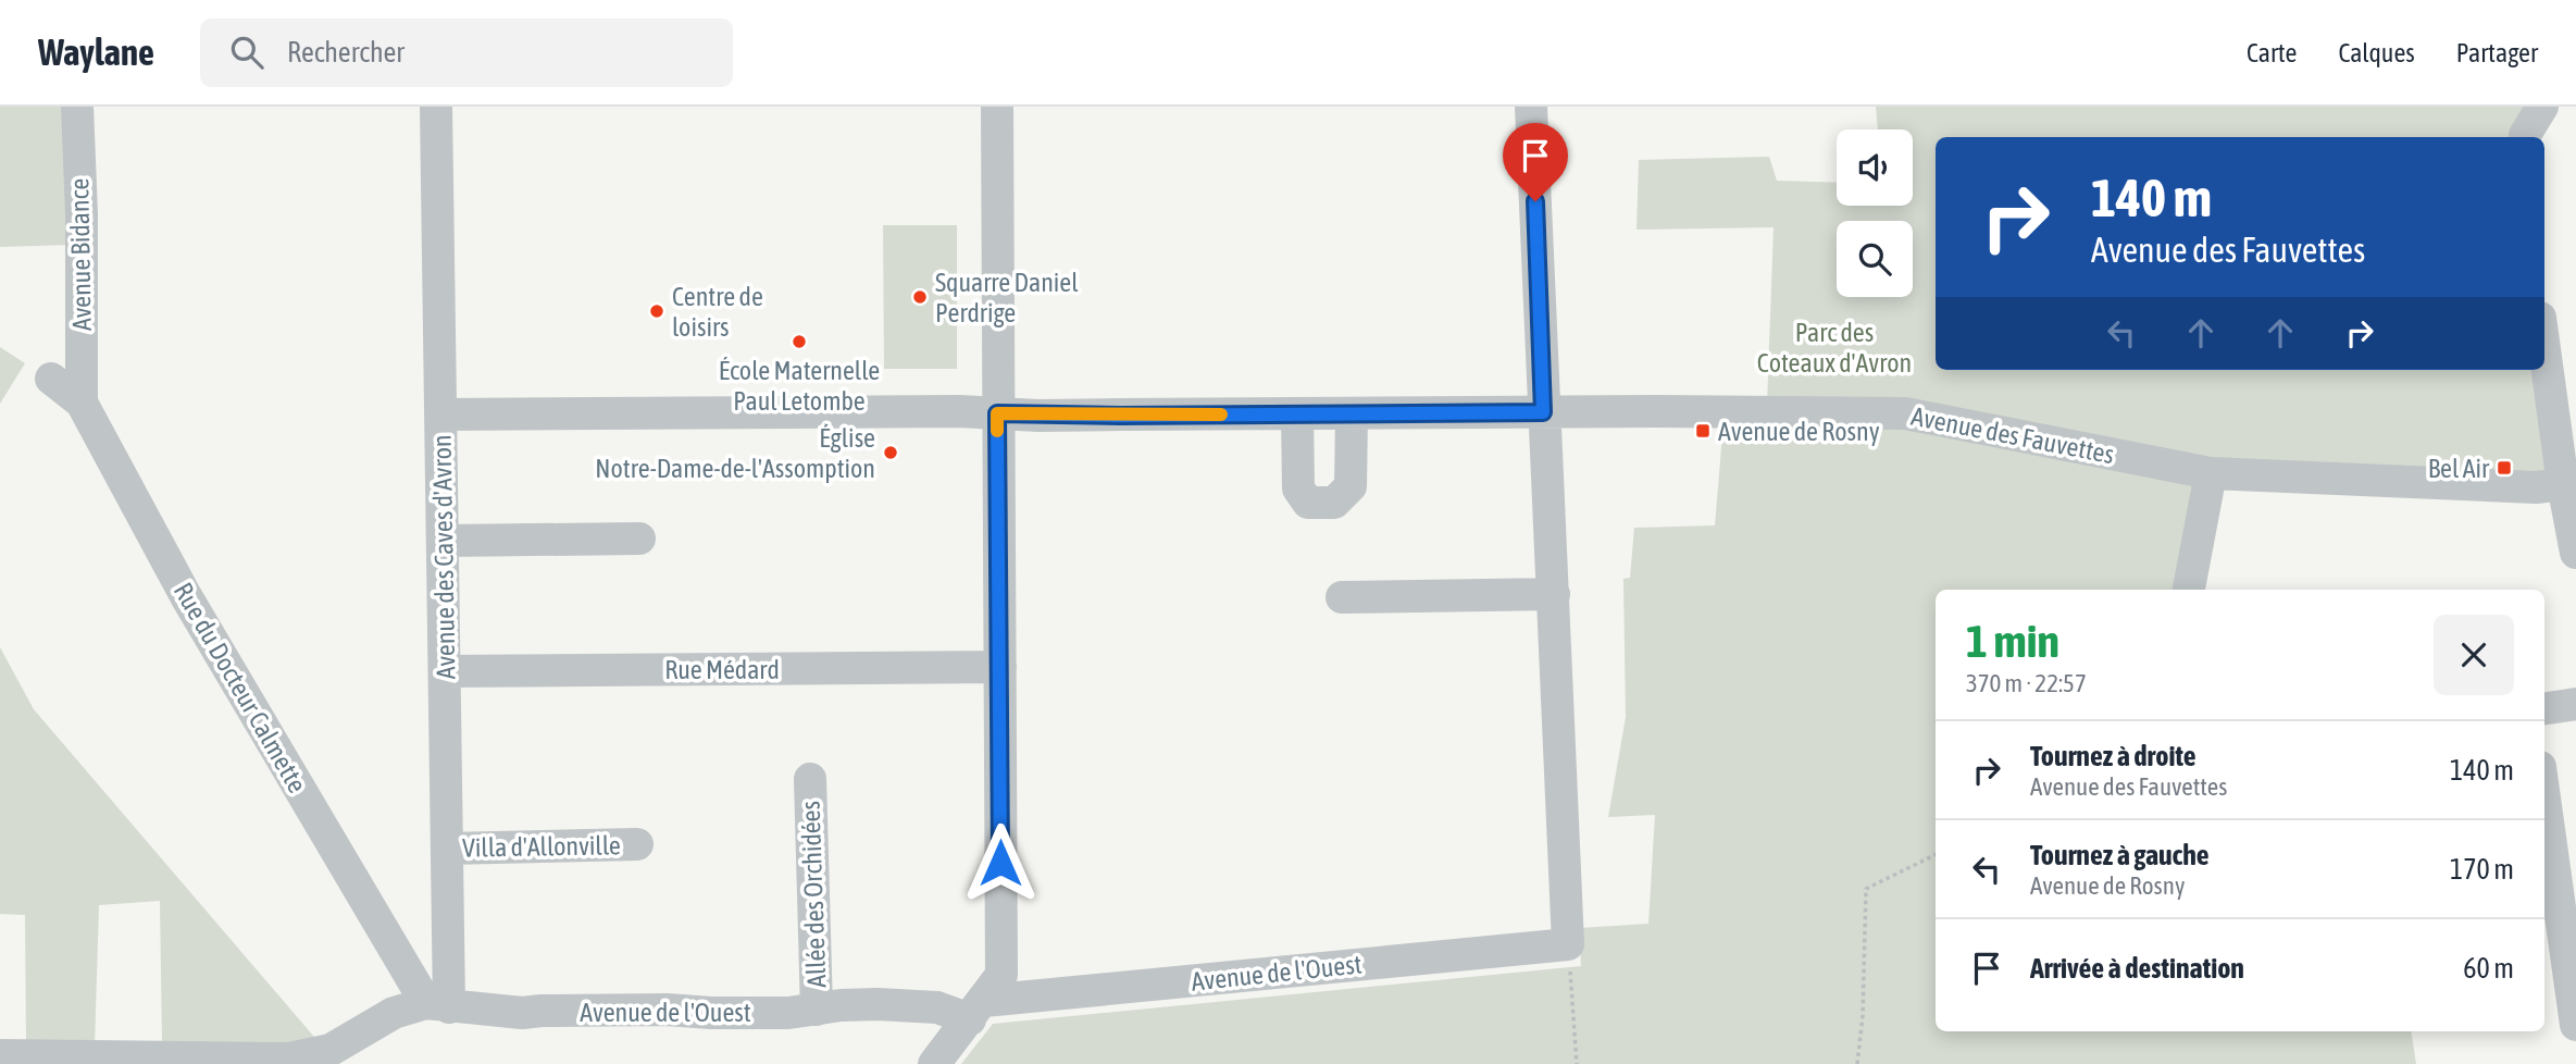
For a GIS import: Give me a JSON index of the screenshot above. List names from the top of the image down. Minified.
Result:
{"streets":{"street":["Avenue Bidance","Avenue des Fauvettes","Avenue des Caves d'Avron","Rue Médard","Rue du Docteur Calmette","Villa d'Allonville","Allée des Orchidées","Avenue de l'Ouest"]},"crossings":[["Avenue Bidance","Rue du Docteur Calmette"],["Avenue des Fauvettes","Avenue des Caves d'Avron"],["Avenue des Caves d'Avron","Rue Médard"],["Avenue des Caves d'Avron","Rue du Docteur Calmette"],["Avenue des Caves d'Avron","Villa d'Allonville"],["Avenue des Caves d'Avron","Avenue de l'Ouest"],["Rue du Docteur Calmette","Avenue de l'Ouest"],["Allée des Orchidées","Avenue de l'Ouest"]],"parks":["Parc des Coteaux d'Avron"],"places":{"other":["Squarre Daniel Perdrige","Centre de loisirs","École Maternelle Paul Letombe","Église Notre-Dame-de-l'Assomption"],"transit":["Avenue de Rosny","Bel Air"]},"page":{"header":"Waylane","search":"Rechercher","nav":["Carte","Calques","Partager"],"turn":["140 m","Avenue des Fauvettes"],"heading":["1 min","370 m · 22:57"],"list":[{"name":"Tournez à droite","note":"Avenue des Fauvettes","value":"140 m"},{"name":"Tournez à gauche","note":"Avenue de Rosny","value":"170 m"},{"name":"Arrivée à destination","value":"60 m"}]}}
